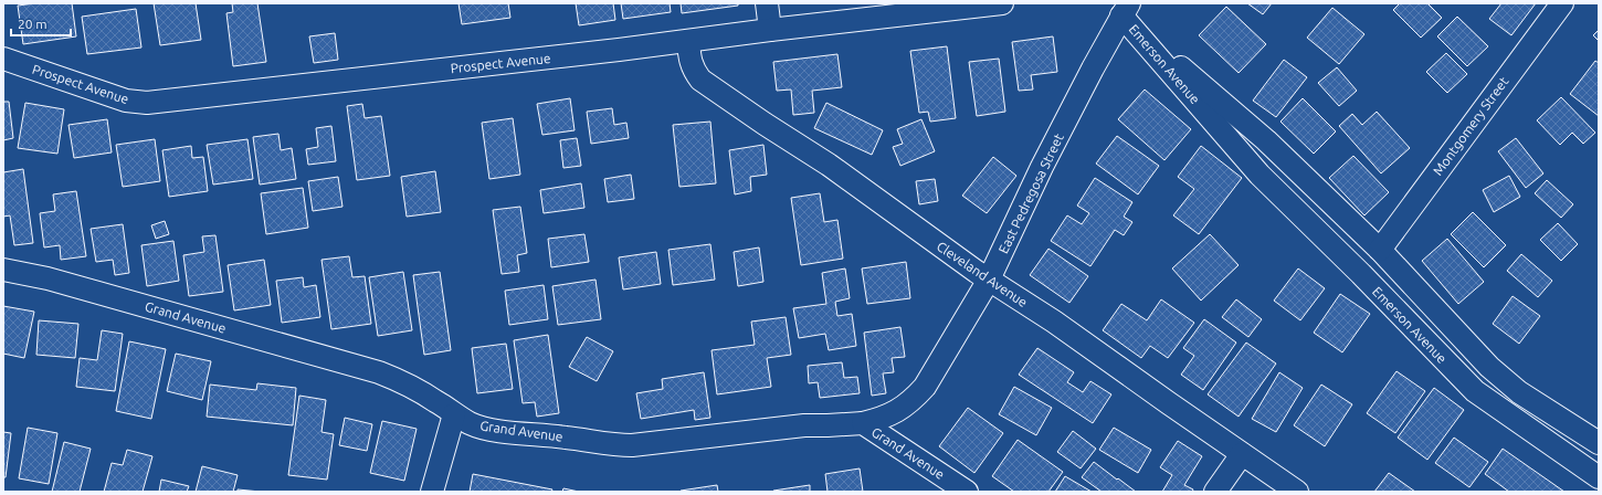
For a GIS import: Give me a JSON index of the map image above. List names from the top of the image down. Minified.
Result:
{"streets":{"street":["Prospect Avenue","Emerson Avenue","Montgomery Street","East Pedregosa Street","Cleveland Avenue","Grand Avenue"]},"crossings":[["Prospect Avenue","Cleveland Avenue"],["Emerson Avenue","Montgomery Street"],["Emerson Avenue","East Pedregosa Street"],["East Pedregosa Street","Cleveland Avenue"],["East Pedregosa Street","Grand Avenue"]],"scale_bar":"20 m"}
